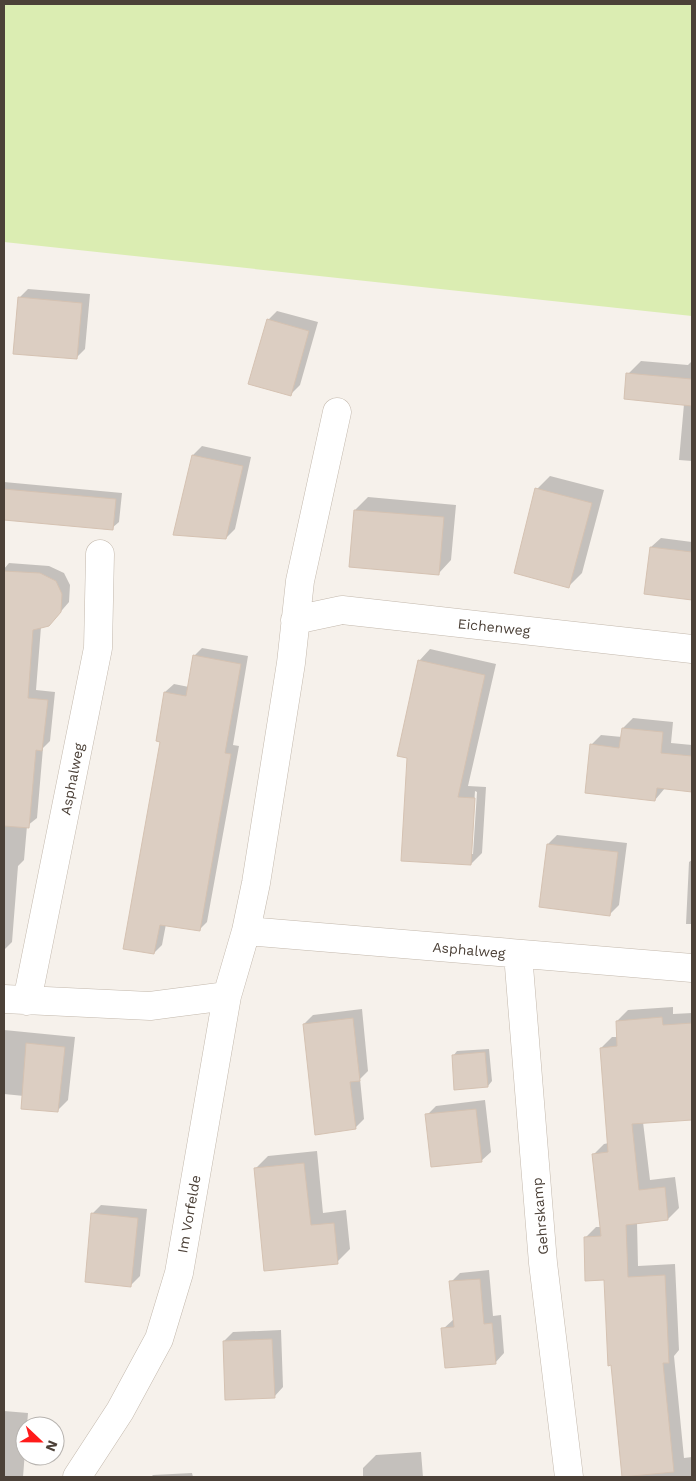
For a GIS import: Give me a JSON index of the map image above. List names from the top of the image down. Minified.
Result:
{"streets":{"street":["Eichenweg","Asphalweg","Im Vorfelde","Gehrskamp"]},"crossings":[["Asphalweg","Im Vorfelde"],["Asphalweg","Gehrskamp"]],"north":"right"}
